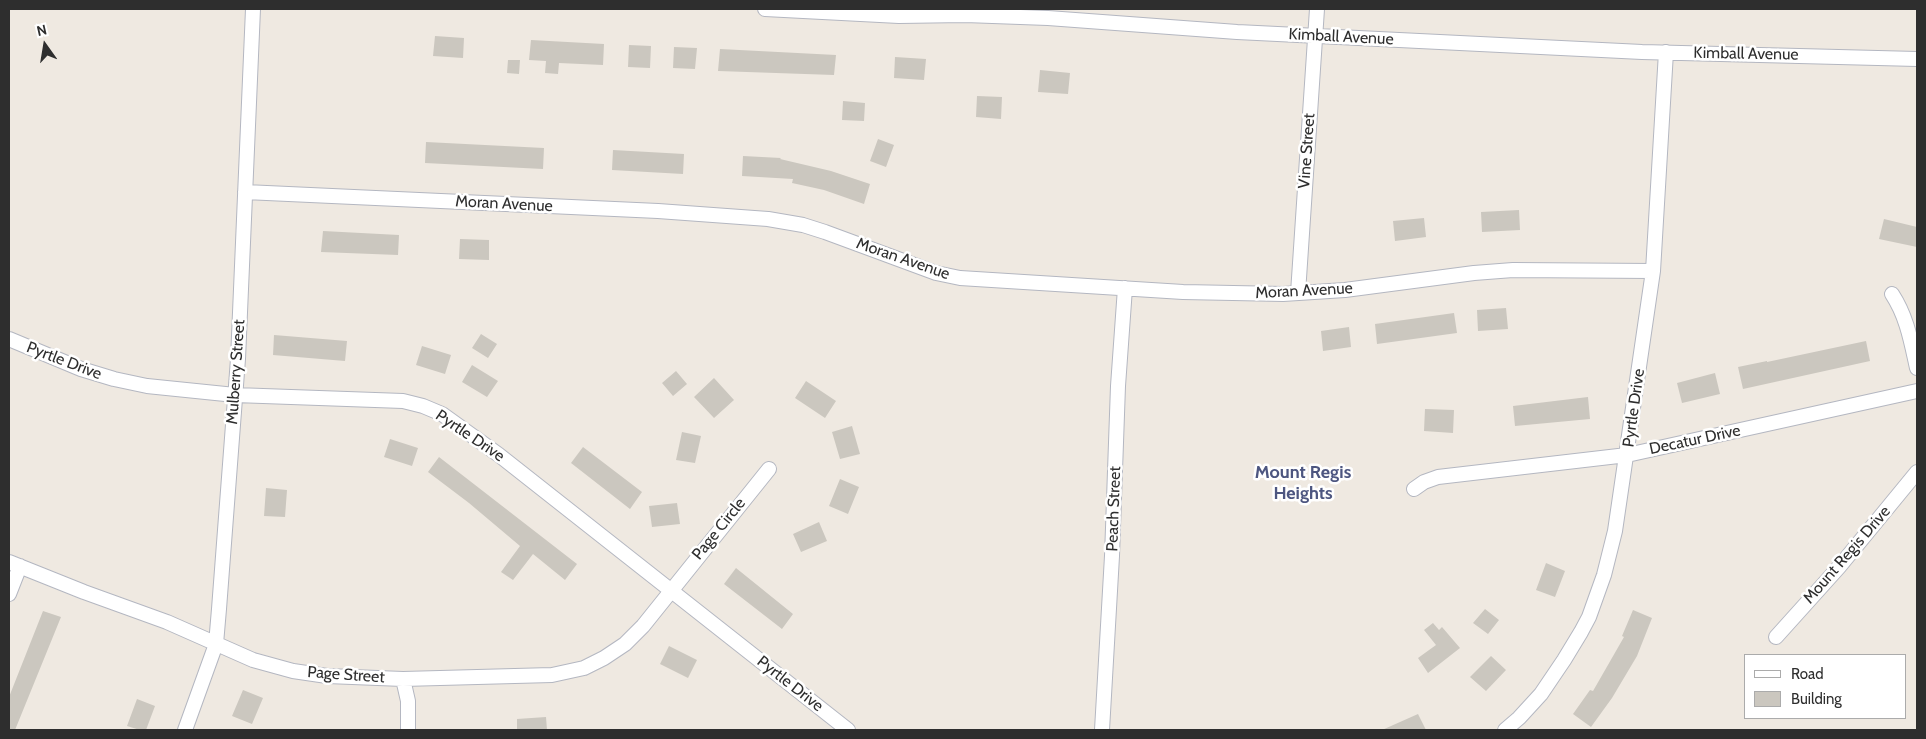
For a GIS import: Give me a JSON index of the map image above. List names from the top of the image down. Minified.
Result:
{"streets":{"street":["Kimball Avenue","Vine Street","Moran Avenue","Pyrtle Drive","Mulberry Street","Decatur Drive","Peach Street","Page Circle","Mount Regis Drive","Page Street"]},"crossings":[["Kimball Avenue","Vine Street"],["Kimball Avenue","Pyrtle Drive"],["Vine Street","Moran Avenue"],["Moran Avenue","Pyrtle Drive"],["Moran Avenue","Mulberry Street"],["Moran Avenue","Peach Street"],["Pyrtle Drive","Mulberry Street"],["Pyrtle Drive","Decatur Drive"],["Pyrtle Drive","Page Circle"],["Pyrtle Drive","Page Street"],["Mulberry Street","Page Street"],["Page Circle","Page Street"]],"districts":["Mount Regis Heights"],"legend":["Road","Building"],"north":"top"}
